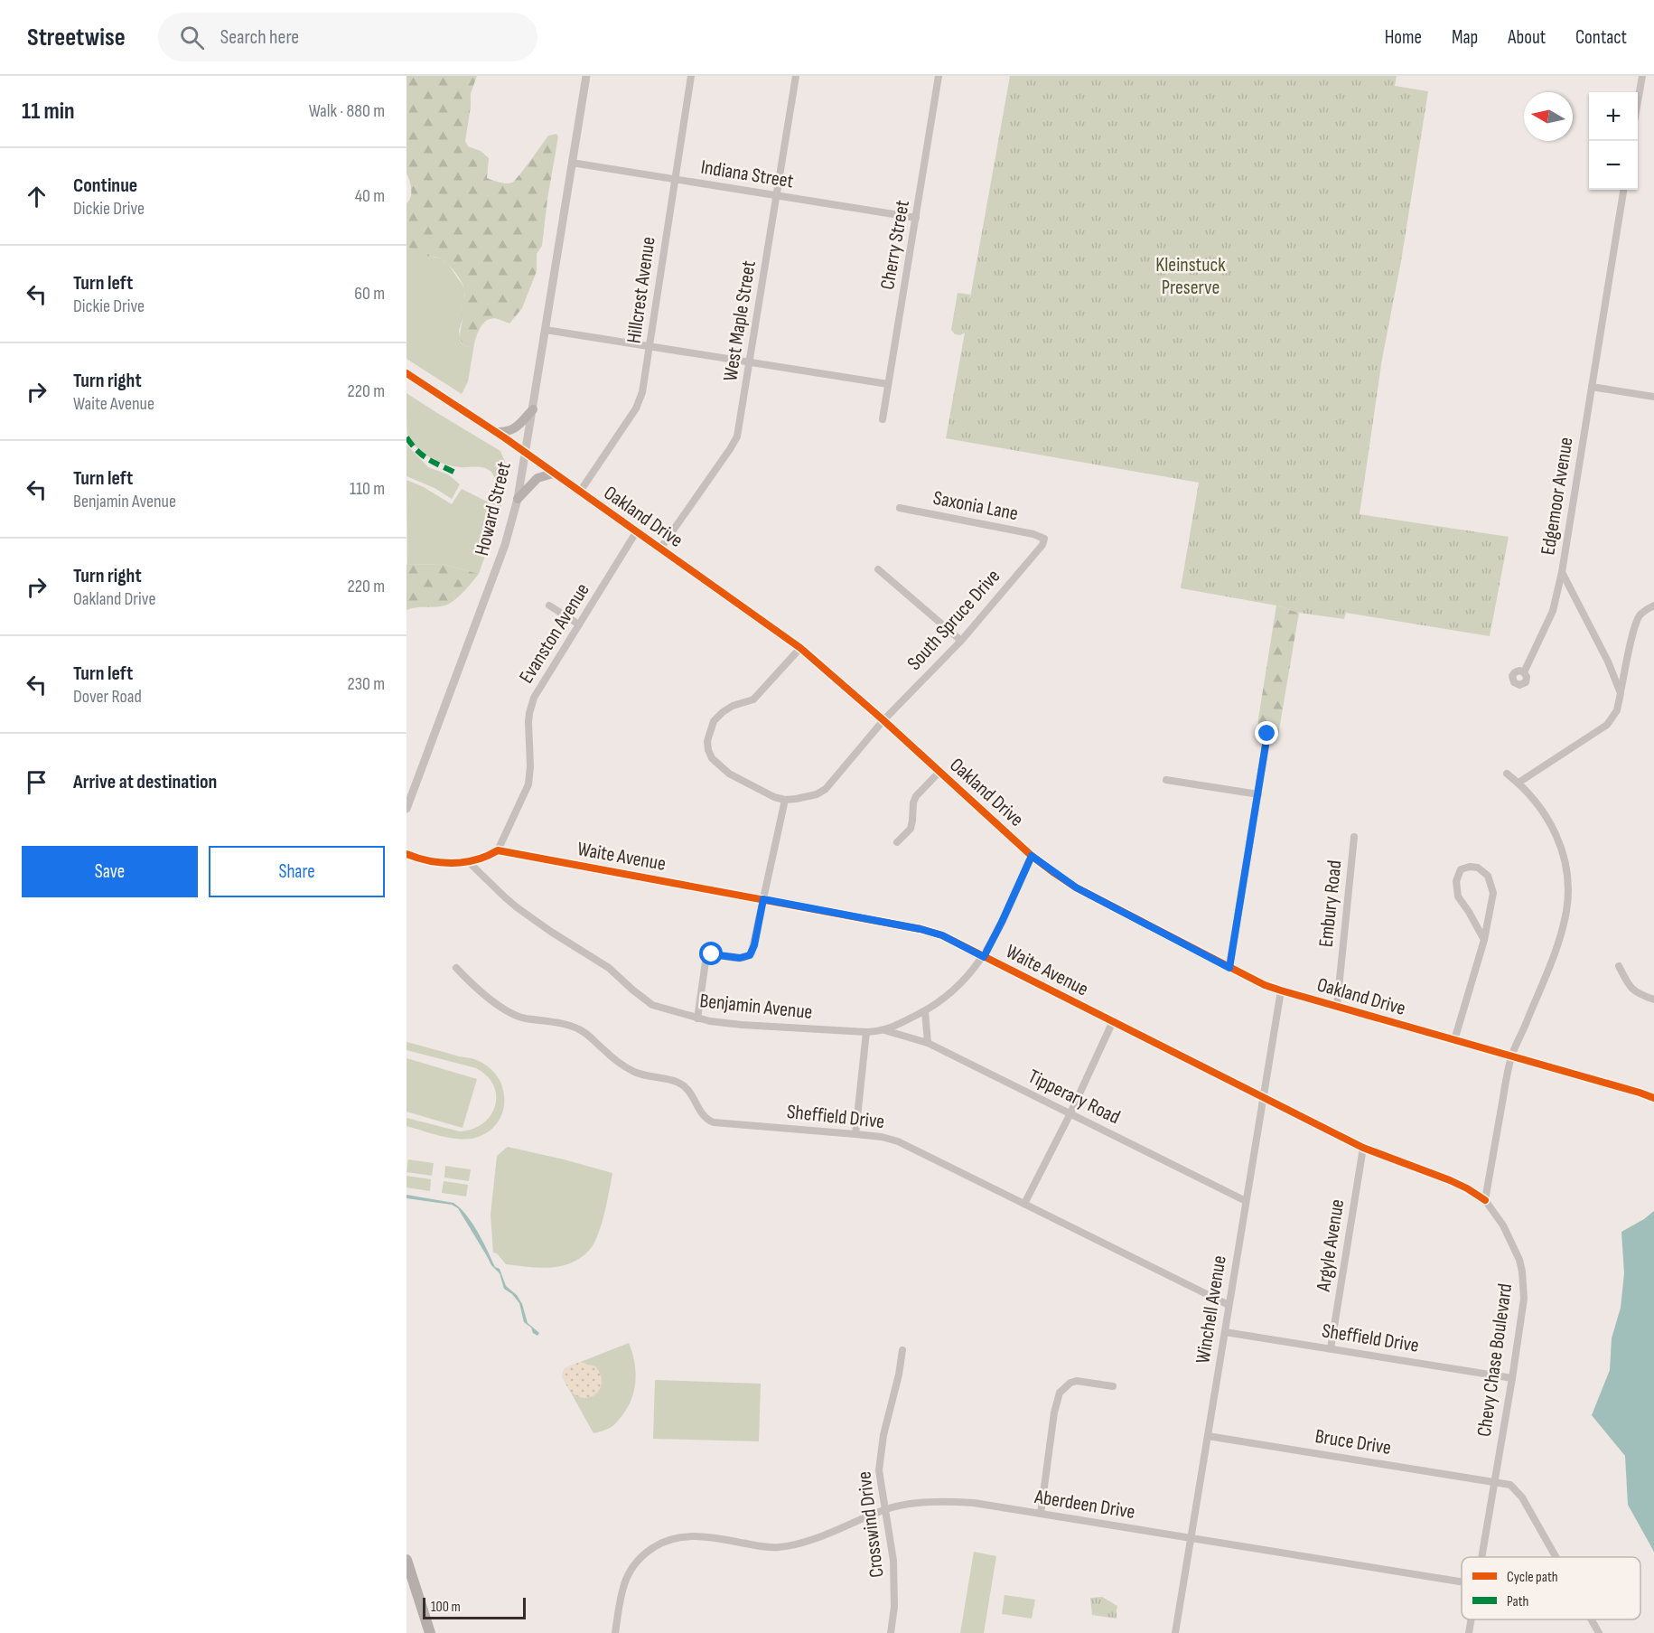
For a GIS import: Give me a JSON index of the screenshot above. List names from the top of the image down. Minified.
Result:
{"streets":{"main road":["Oakland Drive"],"street":["Indiana Street","Cherry Street","Hillcrest Avenue","West Maple Street","Edgemoor Avenue","Saxonia Lane","Howard Street","South Spruce Drive","Evanston Avenue","Waite Avenue","Embury Road","Benjamin Avenue","Tipperary Road","Sheffield Drive","Argyle Avenue","Winchell Avenue","Chevy Chase Boulevard","Bruce Drive","Aberdeen Drive","Crosswind Drive"]},"crossings":[["Indiana Street","Cherry Street"],["Indiana Street","Hillcrest Avenue"],["Indiana Street","West Maple Street"],["Indiana Street","Howard Street"],["Hillcrest Avenue","Oakland Drive"],["West Maple Street","Oakland Drive"],["Saxonia Lane","South Spruce Drive"],["Howard Street","Oakland Drive"],["Oakland Drive","South Spruce Drive"],["Oakland Drive","Evanston Avenue"],["Oakland Drive","Embury Road"],["Oakland Drive","Benjamin Avenue"],["Oakland Drive","Winchell Avenue"],["Evanston Avenue","Waite Avenue"],["Waite Avenue","Benjamin Avenue"],["Waite Avenue","Argyle Avenue"],["Waite Avenue","Winchell Avenue"],["Waite Avenue","Chevy Chase Boulevard"],["Benjamin Avenue","Tipperary Road"],["Tipperary Road","Winchell Avenue"],["Sheffield Drive","Argyle Avenue"],["Sheffield Drive","Winchell Avenue"],["Sheffield Drive","Chevy Chase Boulevard"],["Winchell Avenue","Bruce Drive"],["Winchell Avenue","Aberdeen Drive"],["Chevy Chase Boulevard","Bruce Drive"],["Aberdeen Drive","Crosswind Drive"]],"parks":["Kleinstuck Preserve"],"legend":["Cycle path","Path"],"scale_bar":"100 m","north":"left","page":{"header":"Streetwise","search":"Search here","nav":["Home","Map","About","Contact"],"heading":["11 min","Walk · 880 m"],"map_buttons":["+","−"],"list":[["Continue","Dickie Drive","40 m"],["Turn left","Dickie Drive","60 m"],["Turn right","Waite Avenue","220 m"],["Turn left","Benjamin Avenue","110 m"],["Turn right","Oakland Drive","220 m"],["Turn left","Dover Road","230 m"],"Arrive at destination"],"buttons":["Save","Share"],"scale":"100 m"}}
